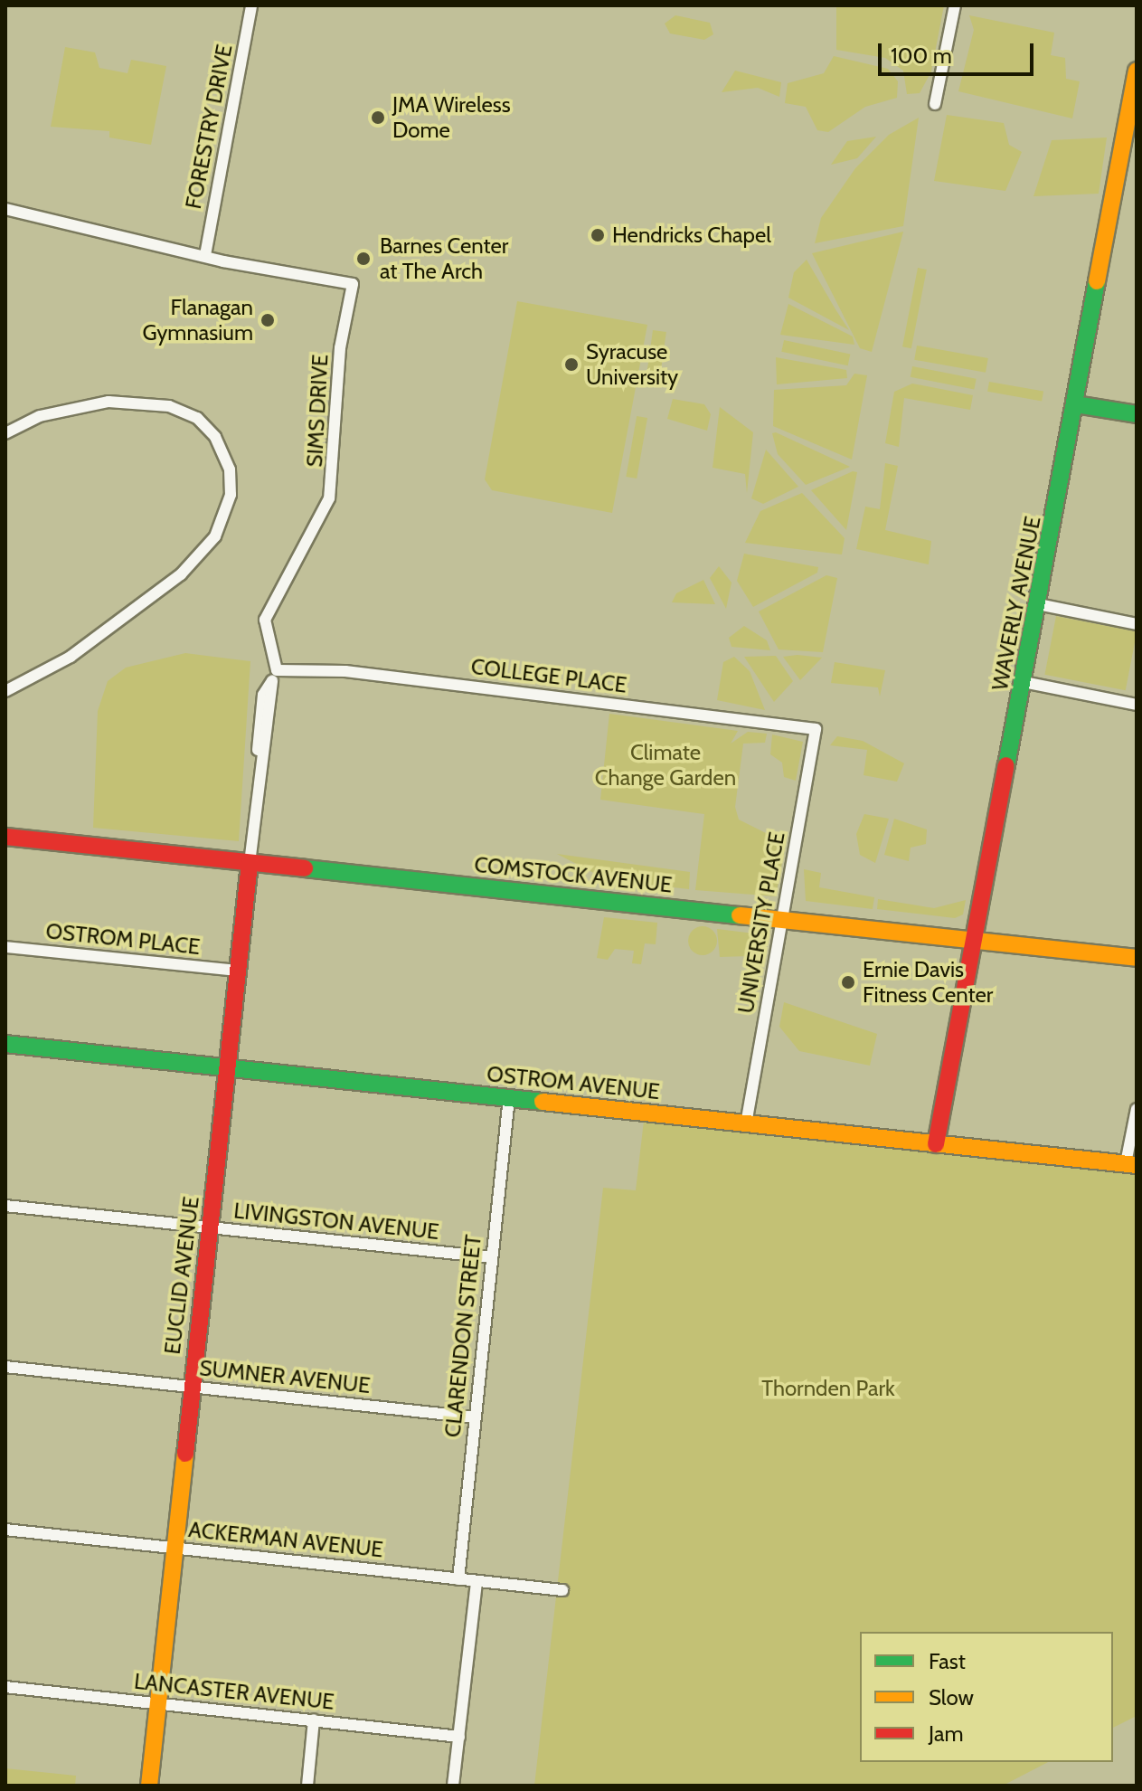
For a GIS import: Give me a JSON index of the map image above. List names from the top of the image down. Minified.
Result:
{"streets":{"street":["FORESTRY DRIVE","SIMS DRIVE","WAVERLY AVENUE","COLLEGE PLACE","COMSTOCK AVENUE","UNIVERSITY PLACE","OSTROM PLACE","OSTROM AVENUE","LIVINGSTON AVENUE","EUCLID AVENUE","CLARENDON STREET","SUMNER AVENUE","ACKERMAN AVENUE","LANCASTER AVENUE"]},"crossings":[["FORESTRY DRIVE","SIMS DRIVE"],["SIMS DRIVE","COLLEGE PLACE"],["SIMS DRIVE","EUCLID AVENUE"],["WAVERLY AVENUE","COMSTOCK AVENUE"],["WAVERLY AVENUE","OSTROM AVENUE"],["COLLEGE PLACE","UNIVERSITY PLACE"],["COLLEGE PLACE","EUCLID AVENUE"],["COMSTOCK AVENUE","UNIVERSITY PLACE"],["COMSTOCK AVENUE","EUCLID AVENUE"],["UNIVERSITY PLACE","OSTROM AVENUE"],["OSTROM PLACE","EUCLID AVENUE"],["OSTROM AVENUE","EUCLID AVENUE"],["OSTROM AVENUE","CLARENDON STREET"],["LIVINGSTON AVENUE","EUCLID AVENUE"],["LIVINGSTON AVENUE","CLARENDON STREET"],["EUCLID AVENUE","SUMNER AVENUE"],["EUCLID AVENUE","ACKERMAN AVENUE"],["EUCLID AVENUE","LANCASTER AVENUE"],["CLARENDON STREET","SUMNER AVENUE"],["CLARENDON STREET","ACKERMAN AVENUE"]],"parks":["Climate Change Garden","Thornden Park"],"places":["JMA Wireless Dome","Hendricks Chapel","Barnes Center at The Arch","Flanagan Gymnasium","Syracuse University","Ernie Davis Fitness Center"],"legend":["Fast","Slow","Jam"],"scale_bar":"100 m"}
